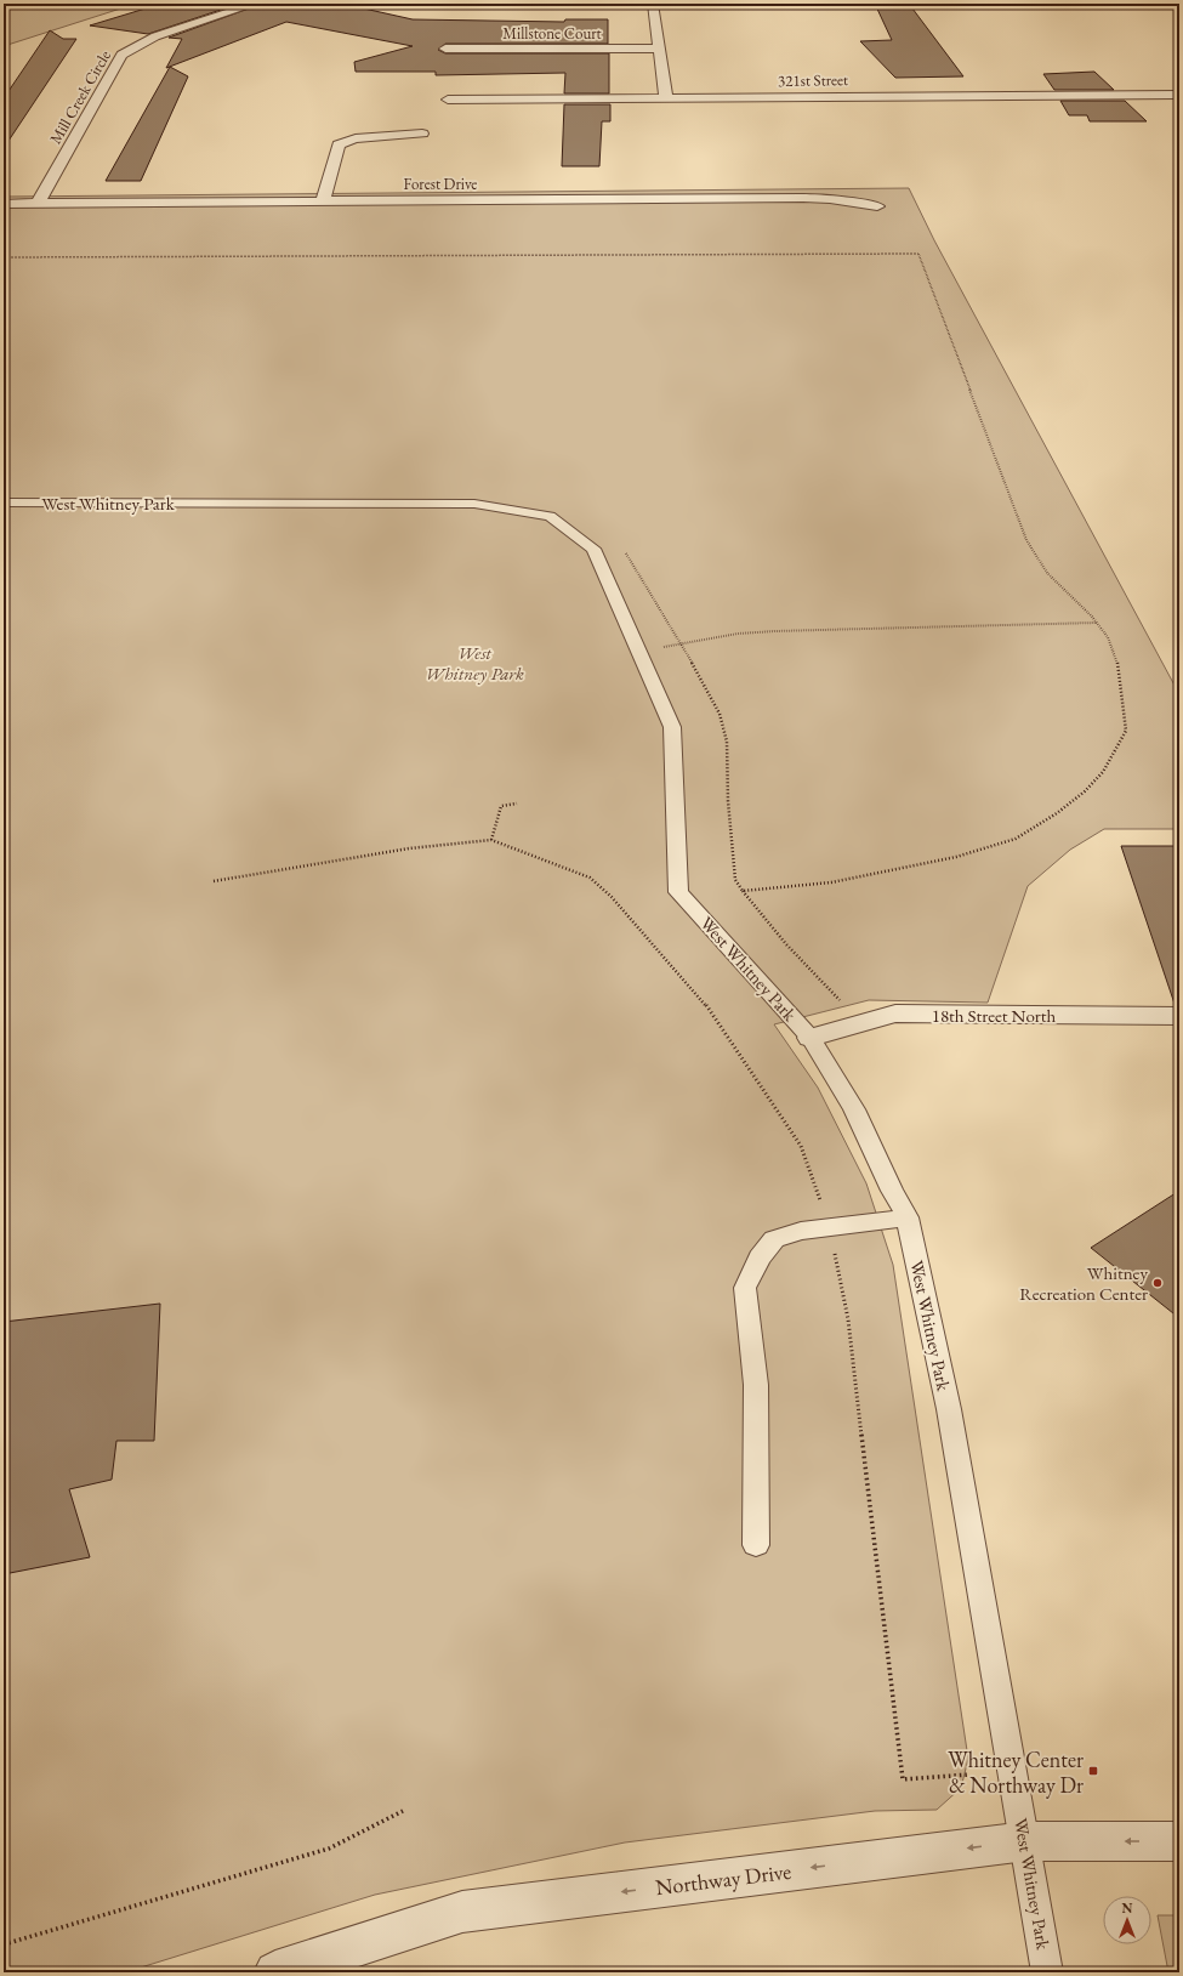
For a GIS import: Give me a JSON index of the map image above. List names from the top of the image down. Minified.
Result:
{"streets":{"street":["Millstone Court","321st Street","Mill Creek Circle","Forest Drive","18th Street North","Northway Drive"],"lane":["West Whitney Park"]},"crossings":[["Mill Creek Circle","Forest Drive"],["West Whitney Park","18th Street North"],["West Whitney Park","Northway Drive"]],"one_way":["Northway Drive"],"parks":["West Whitney Park"],"places":{"other":["Whitney Recreation Center"],"transit":["Whitney Center & Northway Dr"]},"north":"top"}
